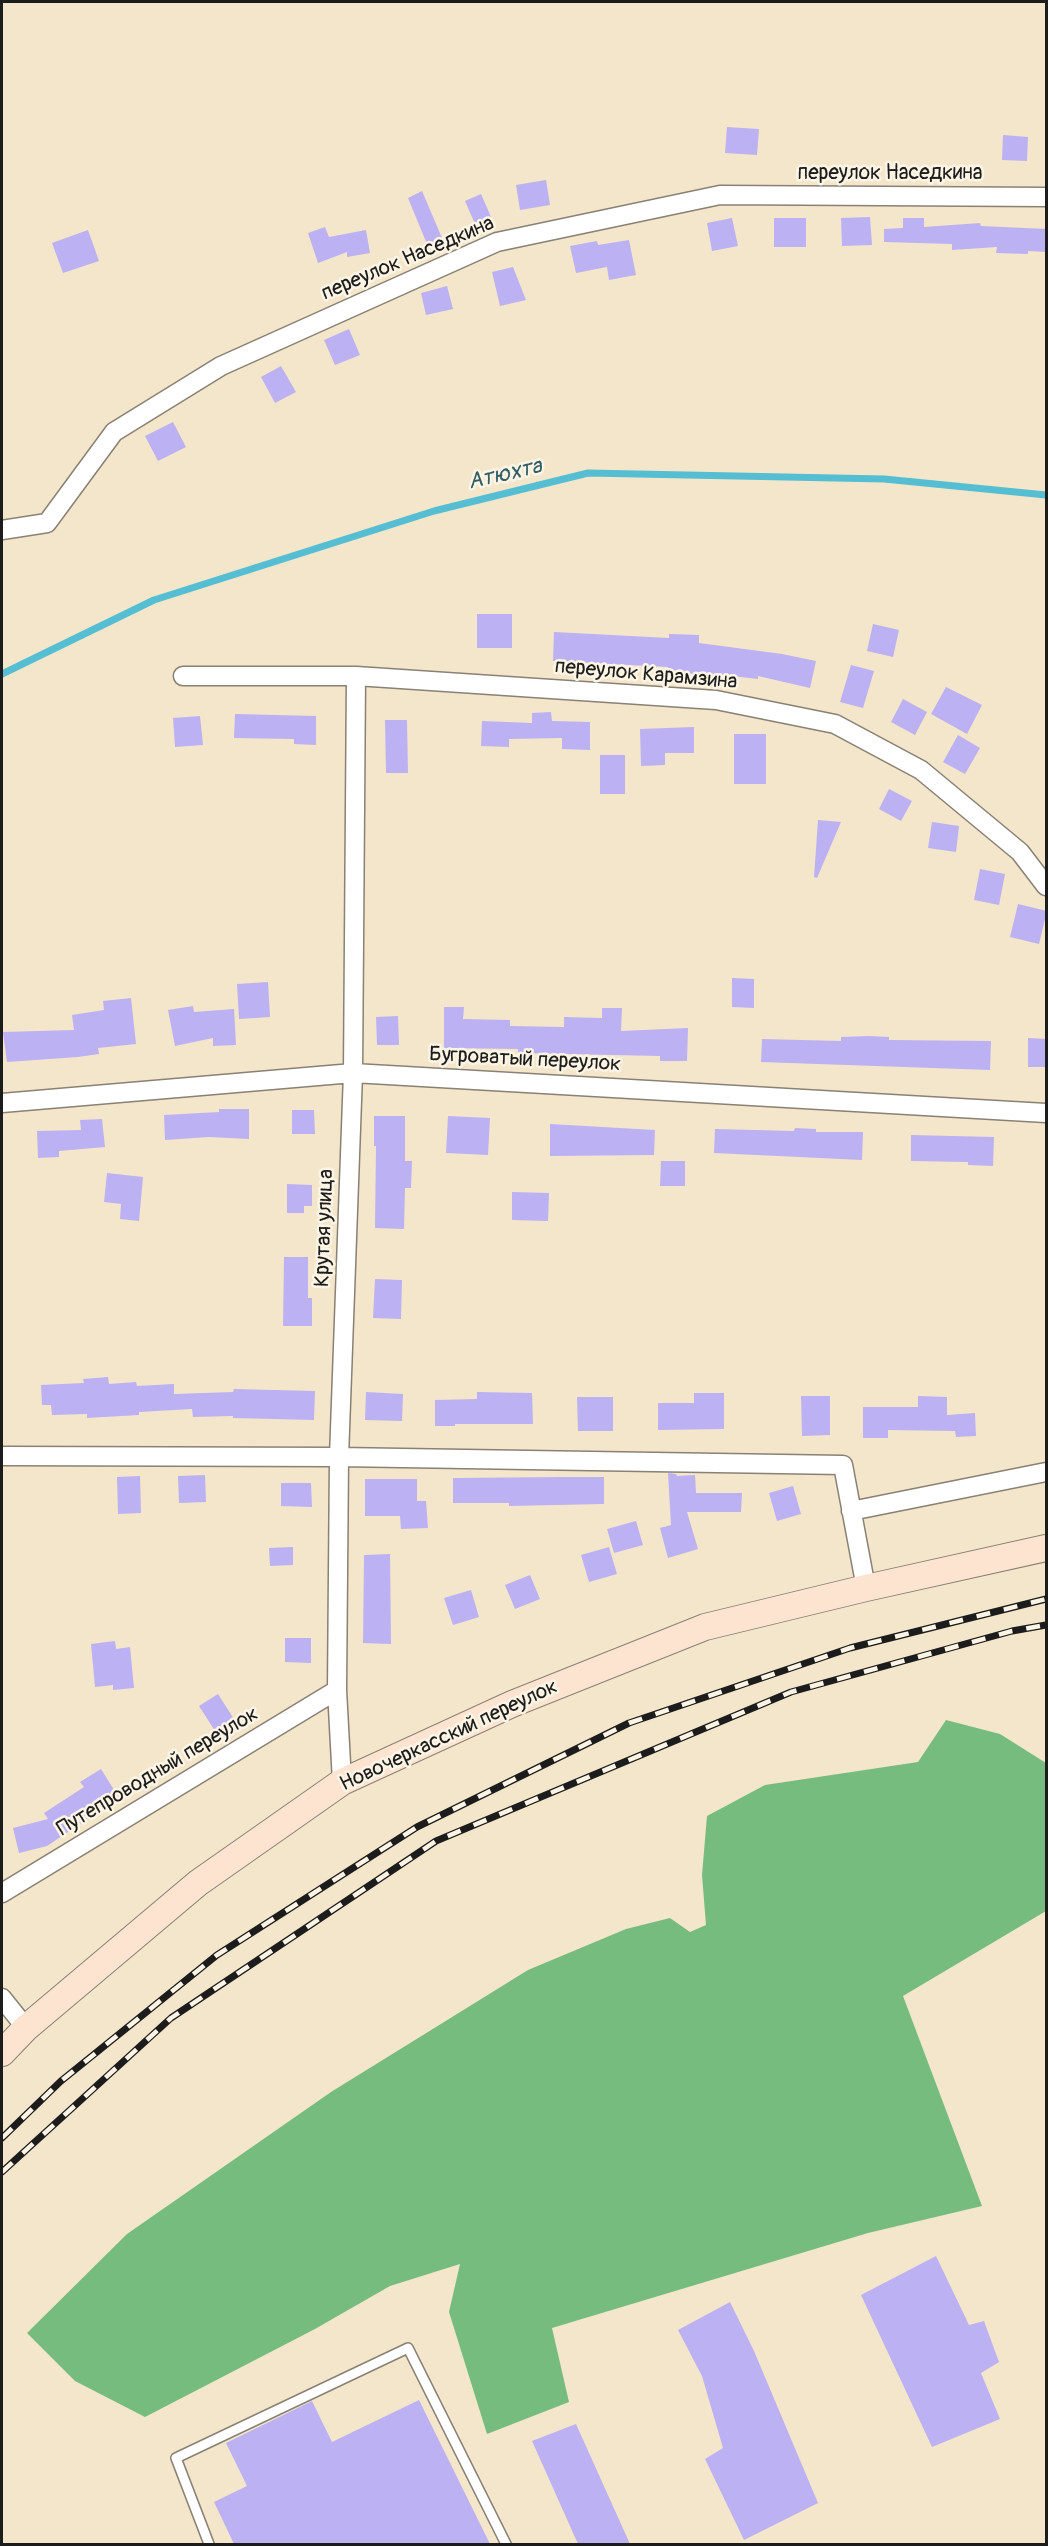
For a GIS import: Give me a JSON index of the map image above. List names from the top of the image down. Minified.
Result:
{"streets":{"main road":["Новочеркасский переулок"],"street":["переулок Наседкина","переулок Карамзина","Бугроватый переулок","Крутая улица","Путепроводный переулок"]},"crossings":[["переулок Карамзина","Крутая улица"],["Бугроватый переулок","Крутая улица"],["Крутая улица","Новочеркасский переулок"],["Крутая улица","Путепроводный переулок"]],"water":["Атюхта"]}
